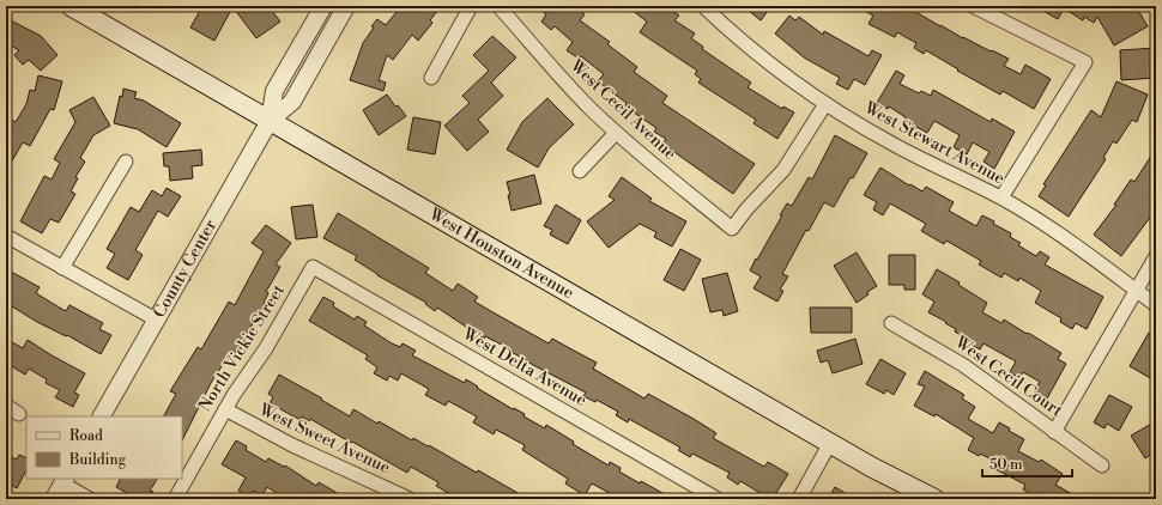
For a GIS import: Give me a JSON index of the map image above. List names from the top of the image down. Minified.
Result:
{"streets":{"main road":["West Houston Avenue"],"street":["West Cecil Avenue","West Stewart Avenue","County Center","North Vickie Street","West Delta Avenue","West Cecil Court","West Sweet Avenue"]},"crossings":[["West Cecil Avenue","West Stewart Avenue"],["West Houston Avenue","County Center"],["North Vickie Street","West Delta Avenue"],["North Vickie Street","West Sweet Avenue"]],"legend":["Road","Building"],"scale_bar":"50 m"}
